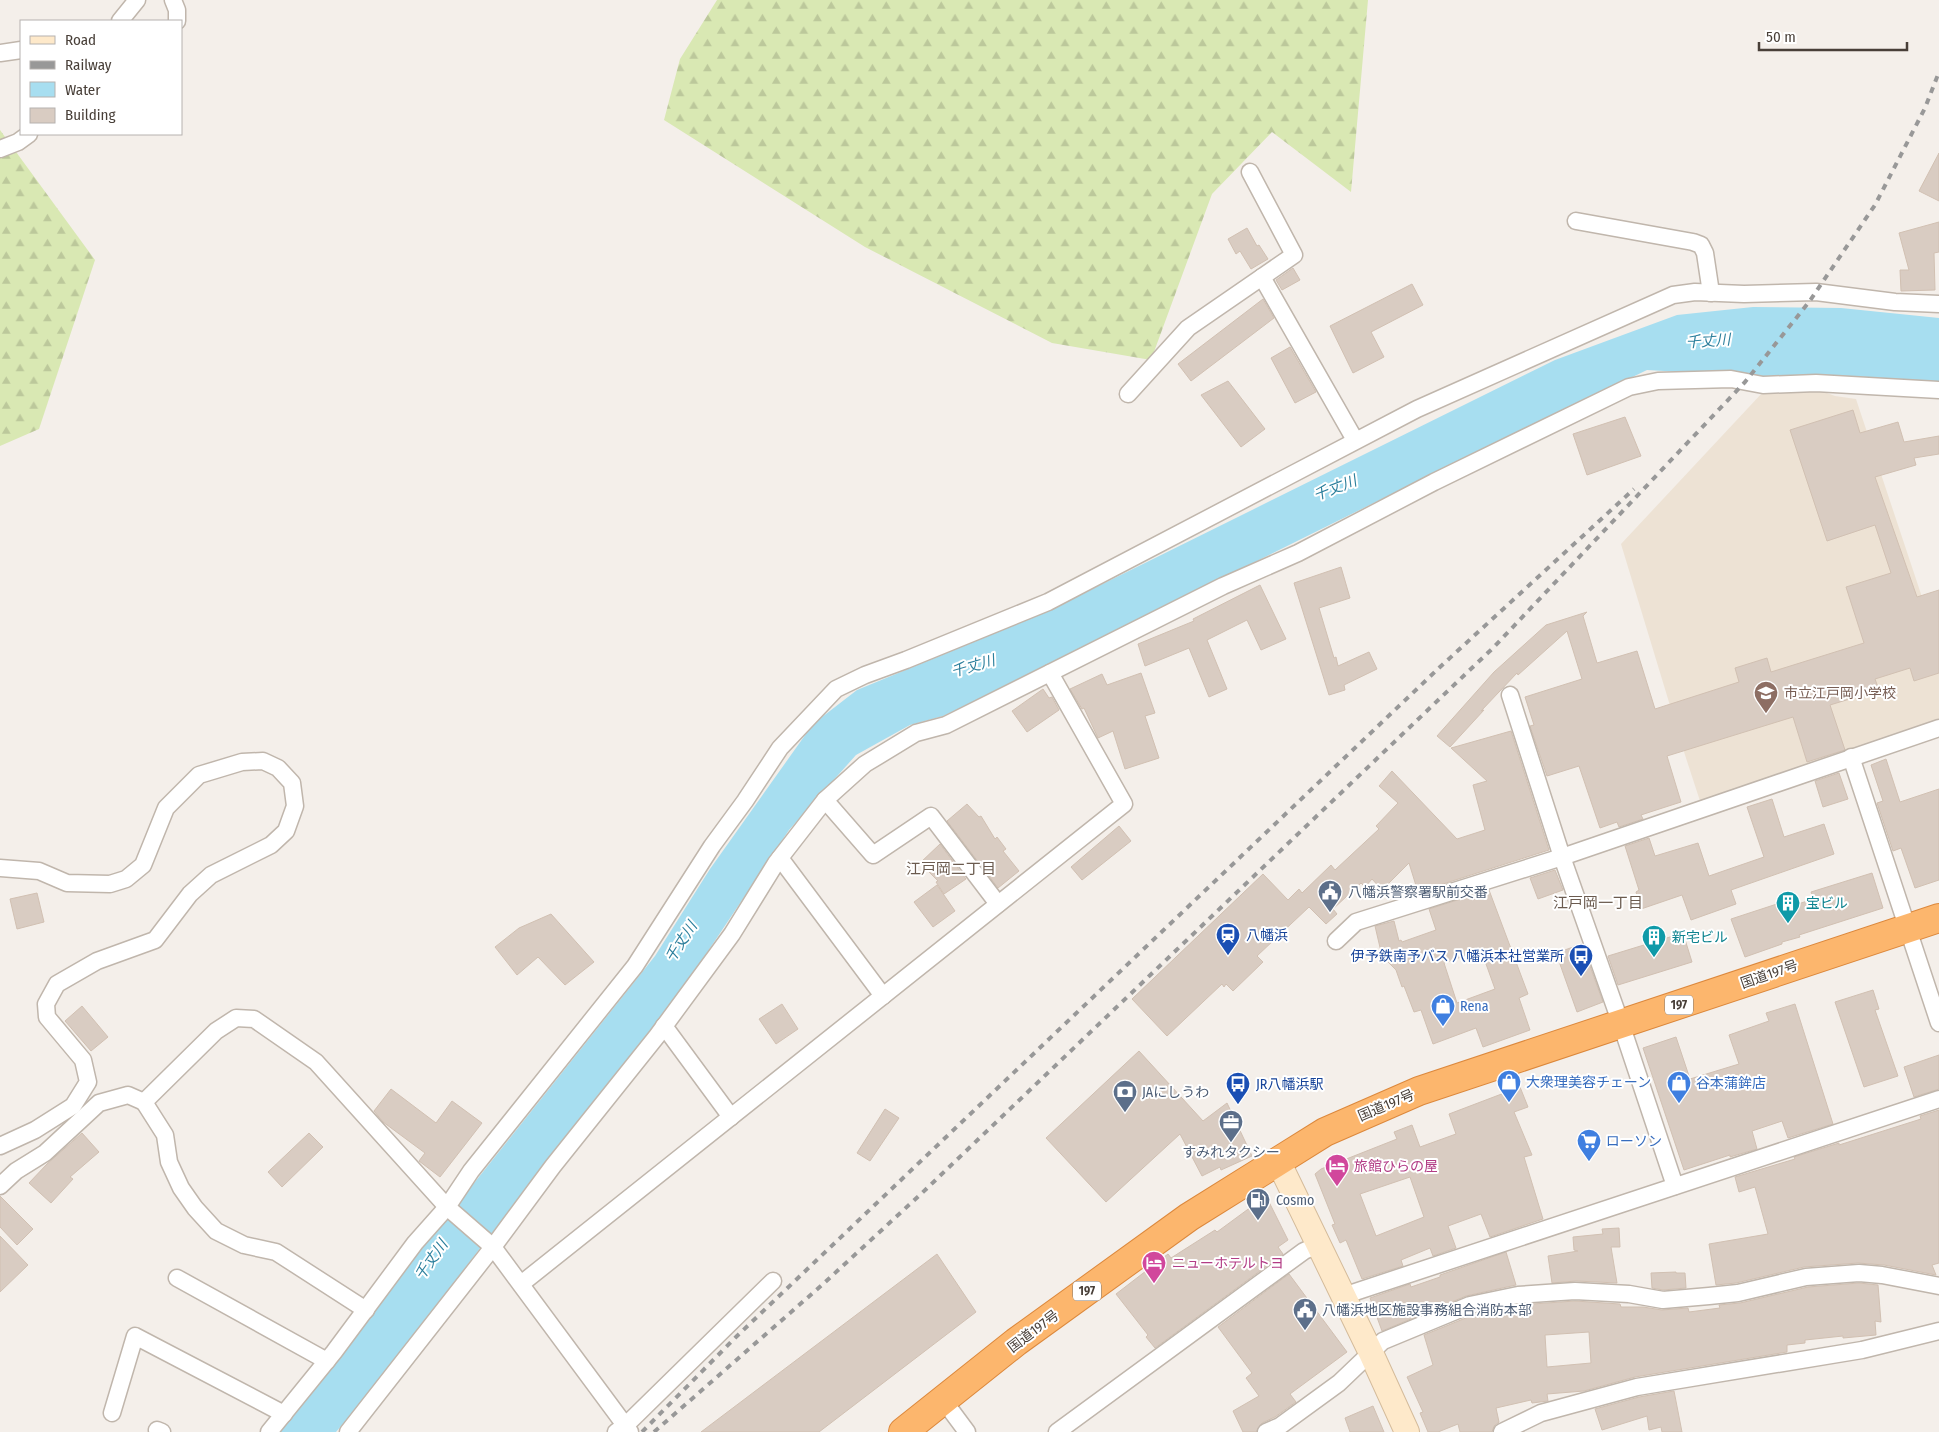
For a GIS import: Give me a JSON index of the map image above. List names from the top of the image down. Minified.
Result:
{"streets":{"highway":["国道197号","197"]},"districts":["江戸岡二丁目","江戸岡一丁目"],"water":["千丈川"],"places":{"school or university":["市立江戸岡小学校"],"public building":["八幡浜警察署駅前交番","八幡浜地区施設事務組合消防本部"],"building":["宝ビル","新宅ビル"],"station":["八幡浜"],"bus stop":["伊予鉄南予バス 八幡浜本社営業所","JR八幡浜駅"],"shop":["Rena","大衆理美容チェーン","谷本蒲鉾店"],"bank":["JAにしうわ"],"office":["すみれタクシー"],"supermarket":["ローソン"],"hotel":["旅館ひらの屋","ニューホテルトヨ"],"fuel station":["Cosmo"]},"legend":["Road","Railway","Water","Building"],"scale_bar":"50 m"}
